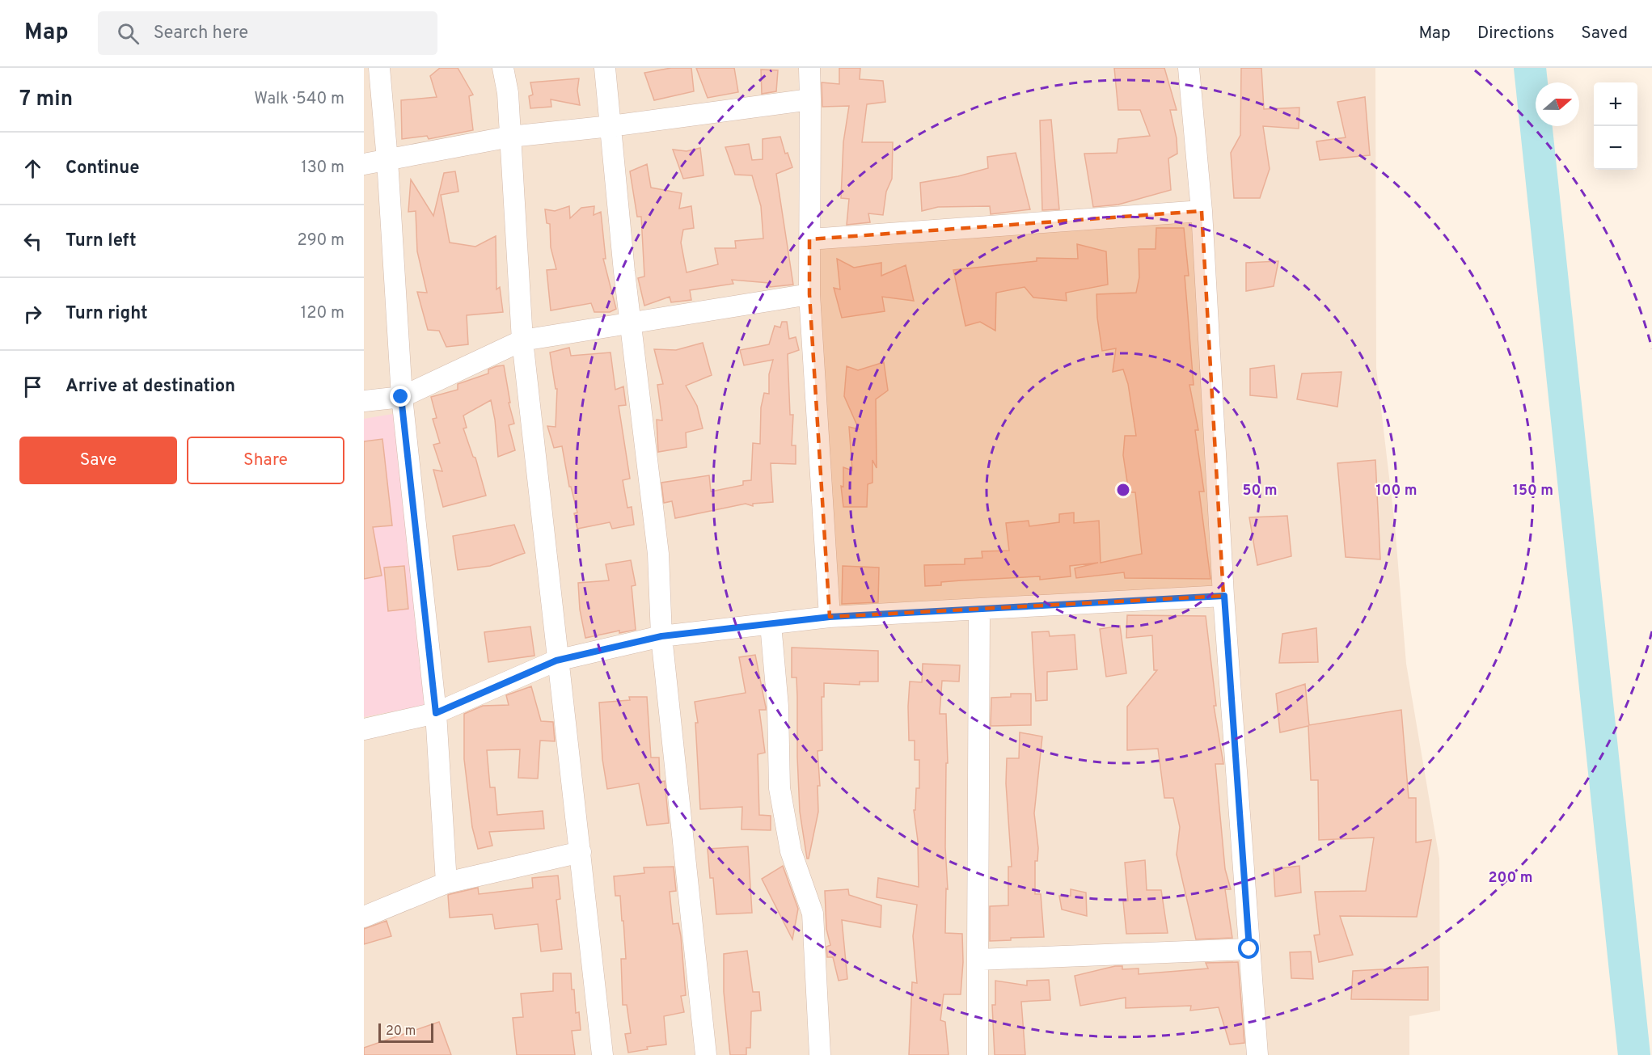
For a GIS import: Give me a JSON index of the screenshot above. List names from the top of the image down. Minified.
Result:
{"scale_bar":"20 m","north":"right","page":{"header":"Map","search":"Search here","nav":["Map","Directions","Saved"],"heading":["7 min","Walk · 540 m"],"map_buttons":["+","−"],"list":[["Continue","130 m"],["Turn left","290 m"],["Turn right","120 m"],"Arrive at destination"],"buttons":["Save","Share"],"scale":"20 m"},"rings":["50 m","100 m","150 m","200 m"]}
